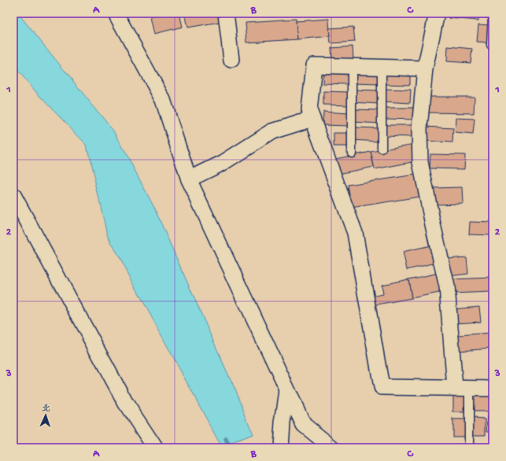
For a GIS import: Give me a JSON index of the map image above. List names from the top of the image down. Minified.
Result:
{"north":"top","grid":{"columns":["A","B","C"],"rows":["1","2","3"]}}
